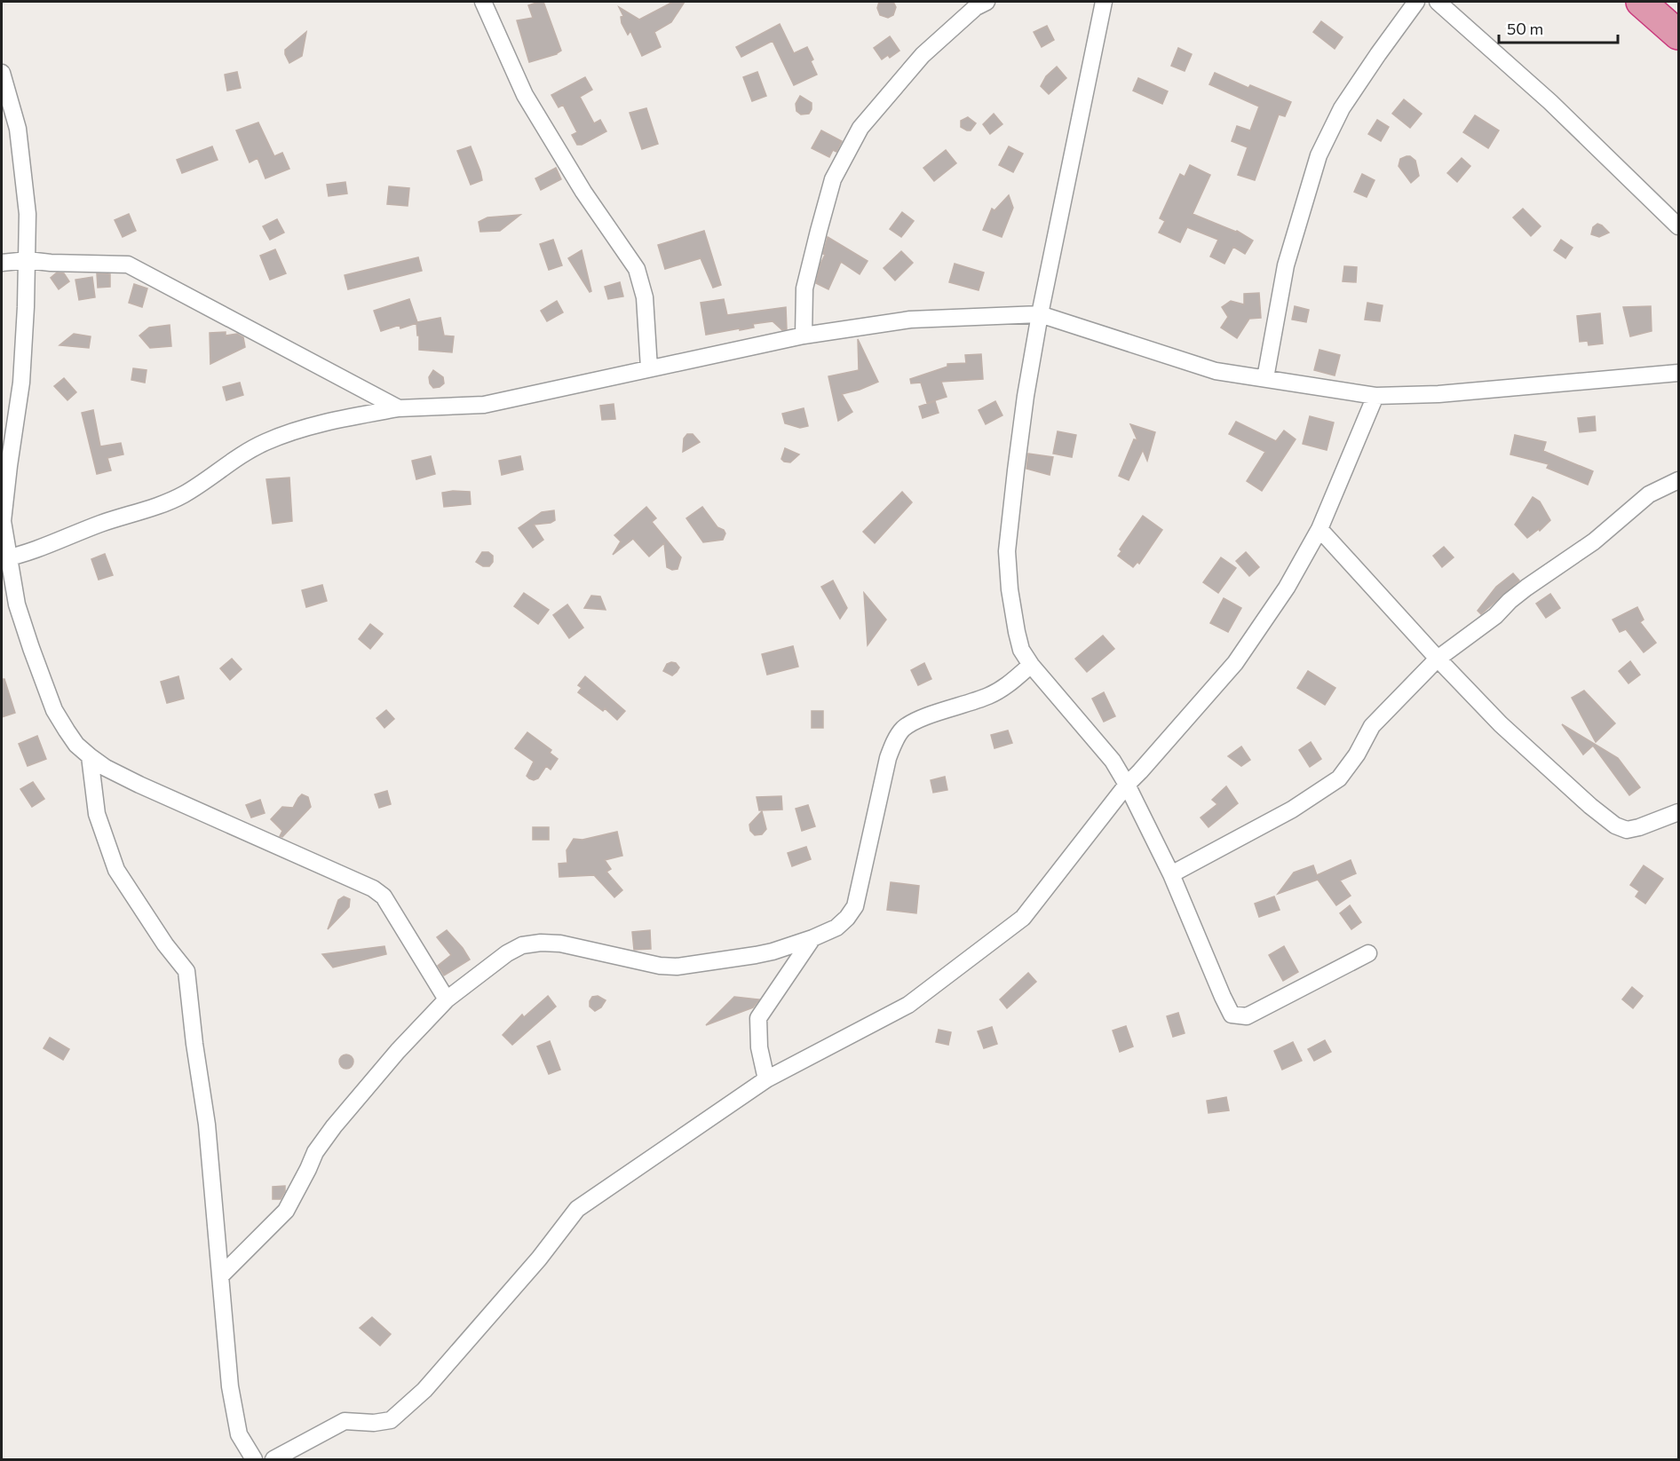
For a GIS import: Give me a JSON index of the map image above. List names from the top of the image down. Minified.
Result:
{"scale_bar":"50 m"}
